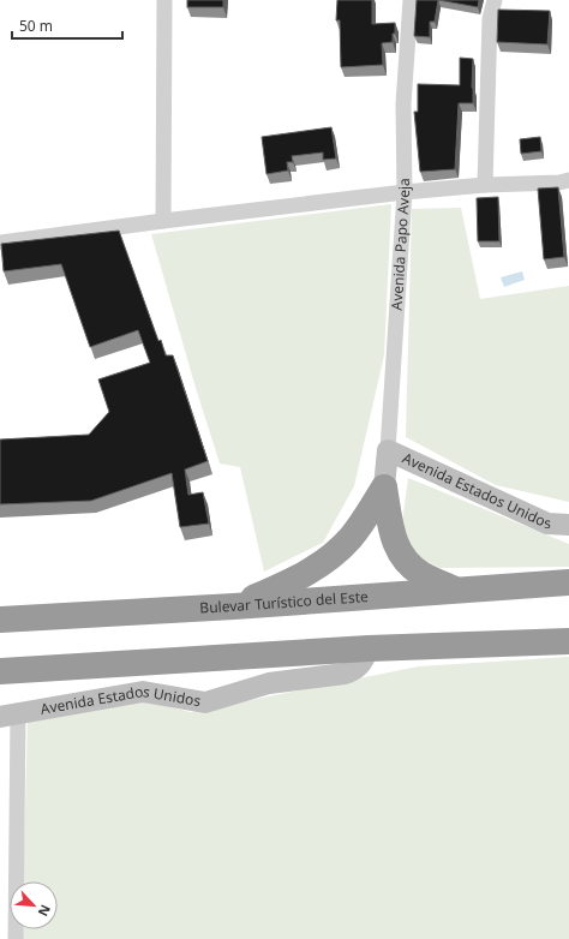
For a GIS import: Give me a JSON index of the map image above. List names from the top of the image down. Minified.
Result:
{"streets":{"highway":["Bulevar Turístico del Este"],"street":["Avenida Papo Aveja","Avenida Estados Unidos"]},"crossings":[["Avenida Papo Aveja","Avenida Estados Unidos"]],"scale_bar":"50 m","north":"bottom right"}
